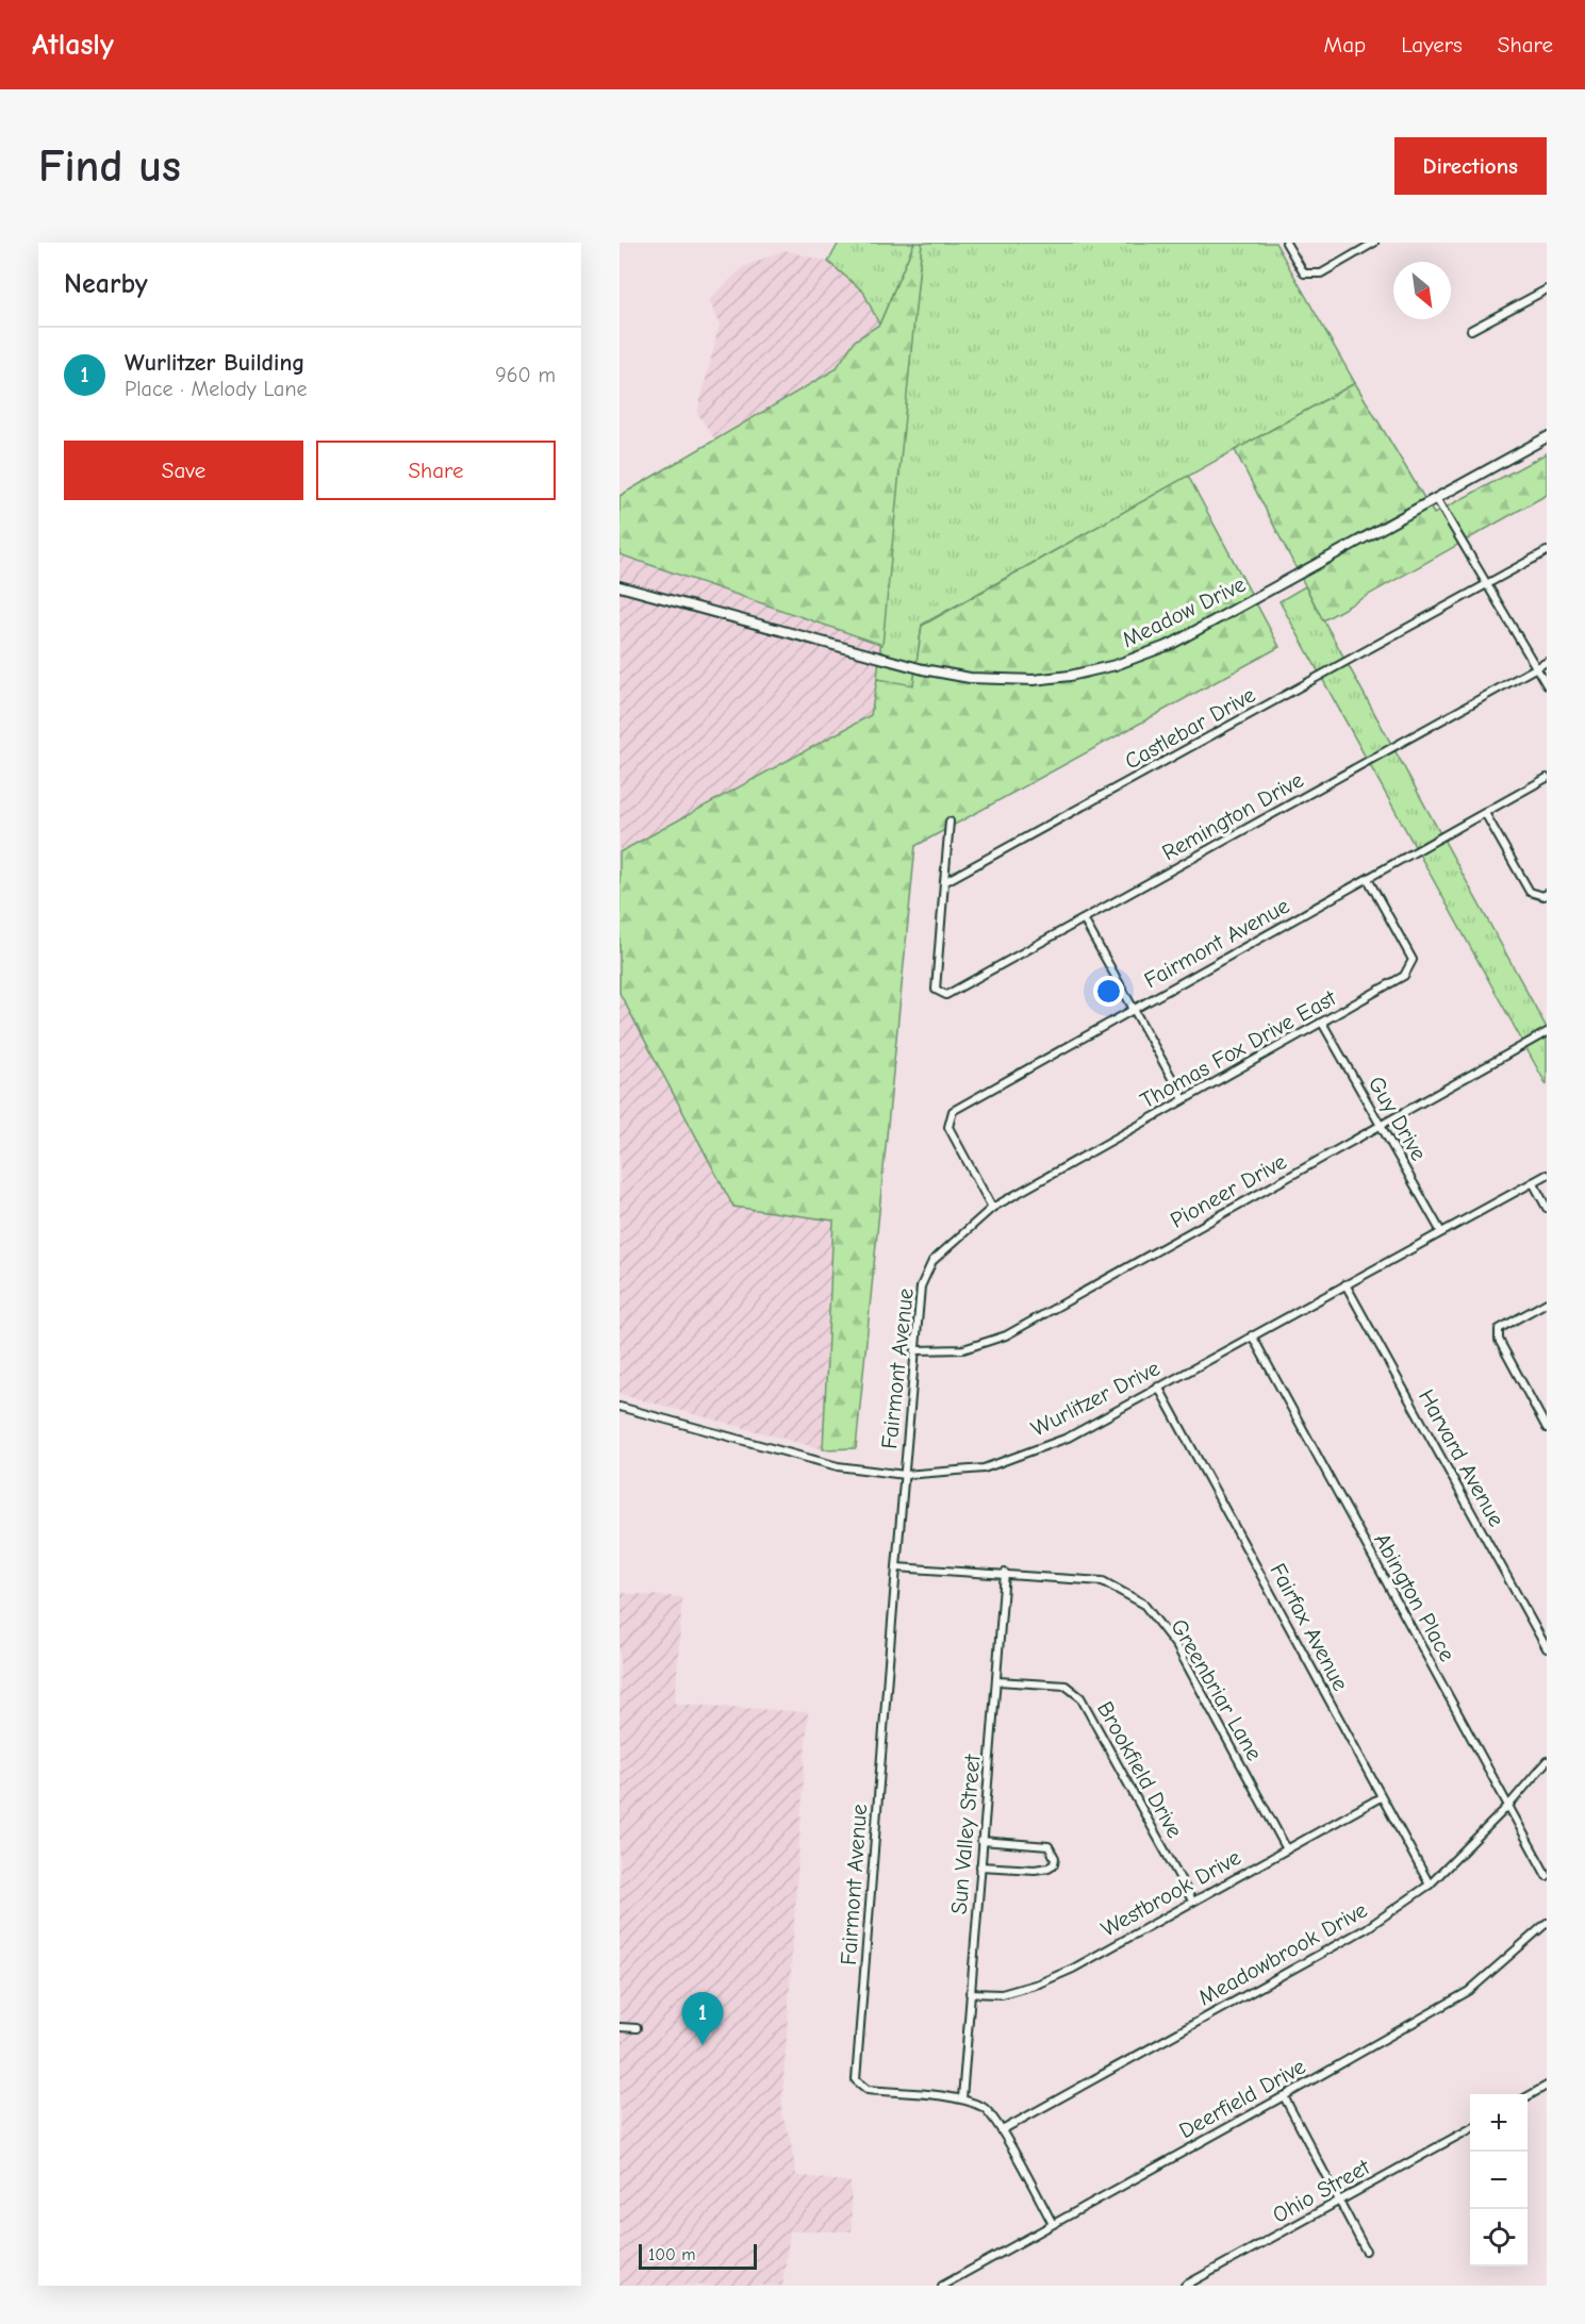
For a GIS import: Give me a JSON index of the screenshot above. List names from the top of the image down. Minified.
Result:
{"streets":{"street":["Meadow Drive","Castlebar Drive","Remington Drive","Fairmont Avenue","Thomas Fox Drive East","Guy Drive","Pioneer Drive","Wurlitzer Drive","Harvard Avenue","Abington Place","Fairfax Avenue","Greenbriar Lane","Brookfield Drive","Sun Valley Street","Westbrook Drive","Meadowbrook Drive","Deerfield Drive","Ohio Street"]},"crossings":[["Castlebar Drive","Remington Drive"],["Fairmont Avenue","Thomas Fox Drive East"],["Fairmont Avenue","Pioneer Drive"],["Fairmont Avenue","Wurlitzer Drive"],["Fairmont Avenue","Greenbriar Lane"],["Fairmont Avenue","Sun Valley Street"],["Fairmont Avenue","Meadowbrook Drive"],["Fairmont Avenue","Deerfield Drive"],["Thomas Fox Drive East","Guy Drive"],["Guy Drive","Pioneer Drive"],["Guy Drive","Wurlitzer Drive"],["Wurlitzer Drive","Harvard Avenue"],["Wurlitzer Drive","Abington Place"],["Wurlitzer Drive","Fairfax Avenue"],["Abington Place","Meadowbrook Drive"],["Fairfax Avenue","Westbrook Drive"],["Fairfax Avenue","Meadowbrook Drive"],["Greenbriar Lane","Sun Valley Street"],["Greenbriar Lane","Westbrook Drive"],["Brookfield Drive","Sun Valley Street"],["Brookfield Drive","Westbrook Drive"],["Sun Valley Street","Westbrook Drive"]],"scale_bar":"100 m","north":"bottom right","page":{"header":"Atlasly","nav":["Map","Layers","Share"],"buttons":["Directions",["Save","Share"]],"title":"Find us","heading":"Nearby","list":[{"mark":"1","name":"Wurlitzer Building","note":"Place · Melody Lane","value":"960 m"}],"pins":"1","map_buttons":["+","−"],"scale":"100 m"}}
